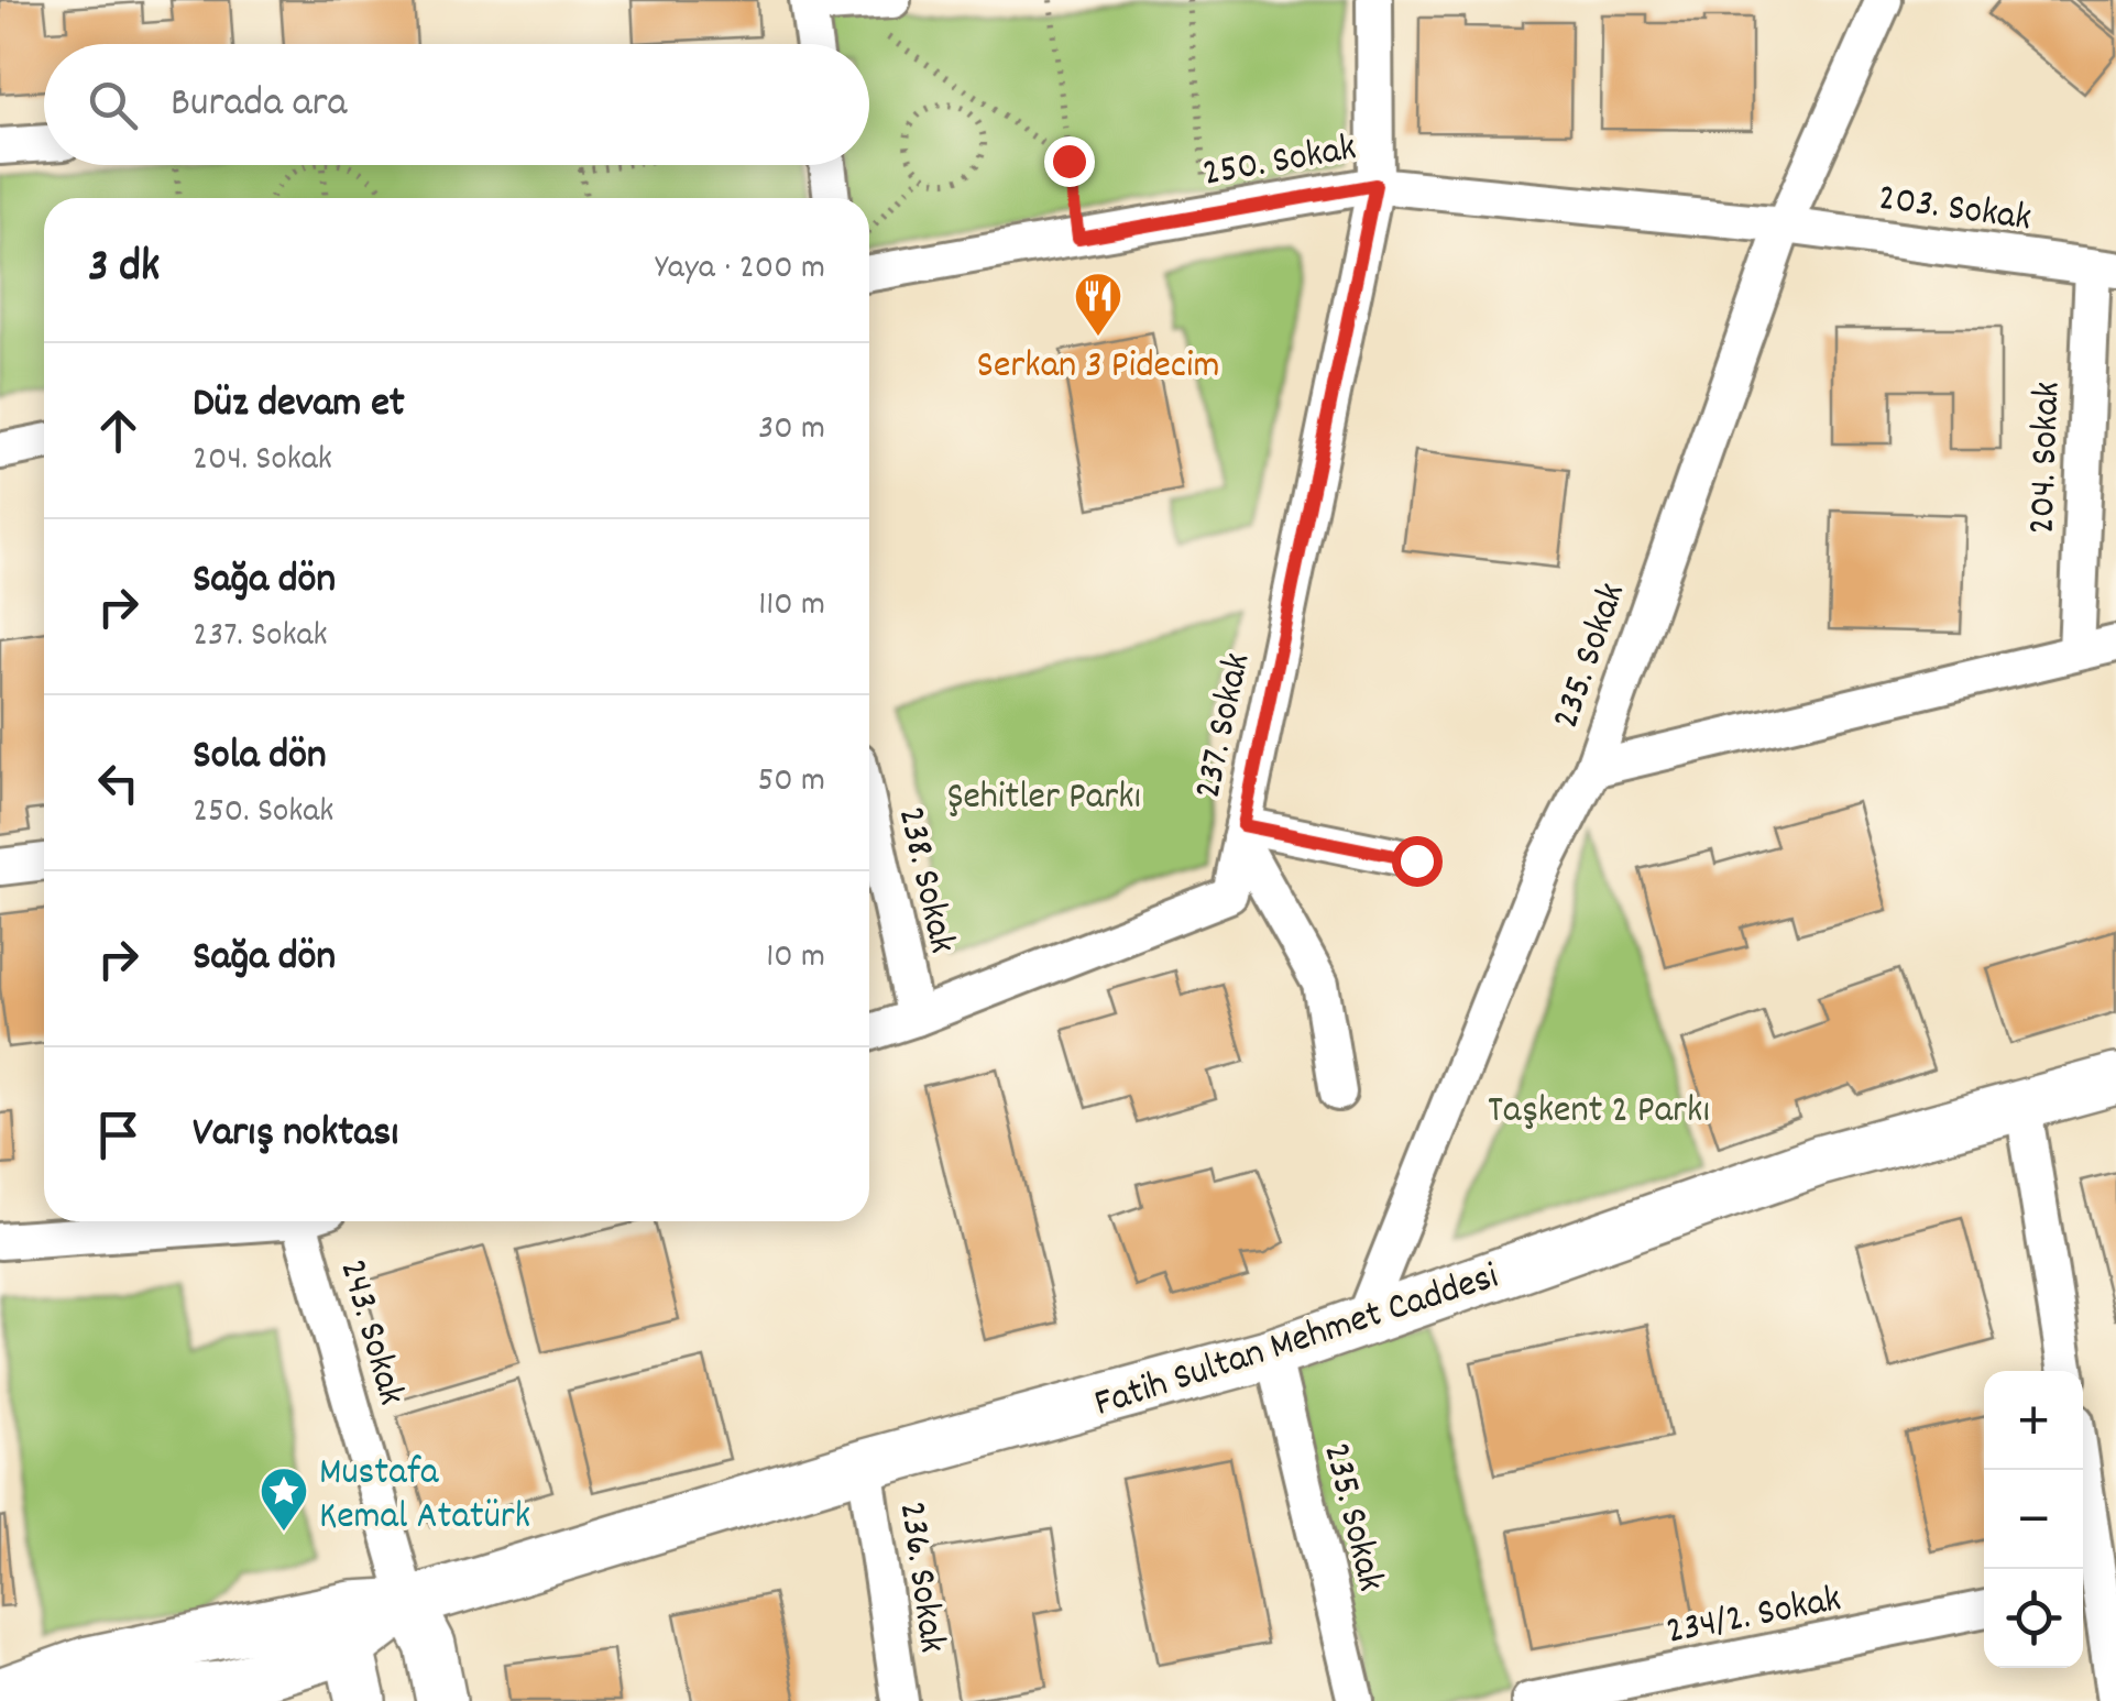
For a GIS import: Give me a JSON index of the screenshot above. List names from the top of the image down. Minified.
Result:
{"streets":{"main road":["Fatih Sultan Mehmet Caddesi"],"street":["250. Sokak","203. Sokak","204. Sokak","235. Sokak","237. Sokak","238. Sokak","243. Sokak","236. Sokak","234/2. Sokak"]},"crossings":[["250. Sokak","203. Sokak"],["250. Sokak","235. Sokak"],["250. Sokak","237. Sokak"],["203. Sokak","204. Sokak"],["203. Sokak","235. Sokak"],["235. Sokak","Fatih Sultan Mehmet Caddesi"],["237. Sokak","238. Sokak"],["243. Sokak","Fatih Sultan Mehmet Caddesi"],["Fatih Sultan Mehmet Caddesi","236. Sokak"]],"parks":["Şehitler Parkı","Taşkent 2 Parkı"],"places":{"restaurant":["Serkan 3 Pidecim"],"place":["Mustafa Kemal Atatürk"]},"page":{"search":"Burada ara","heading":["3 dk","Yaya · 200 m"],"list":[["Düz devam et","204. Sokak","30 m"],["Sağa dön","237. Sokak","110 m"],["Sola dön","250. Sokak","50 m"],["Sağa dön","10 m"],"Varış noktası"],"map_buttons":["+","−"]}}
